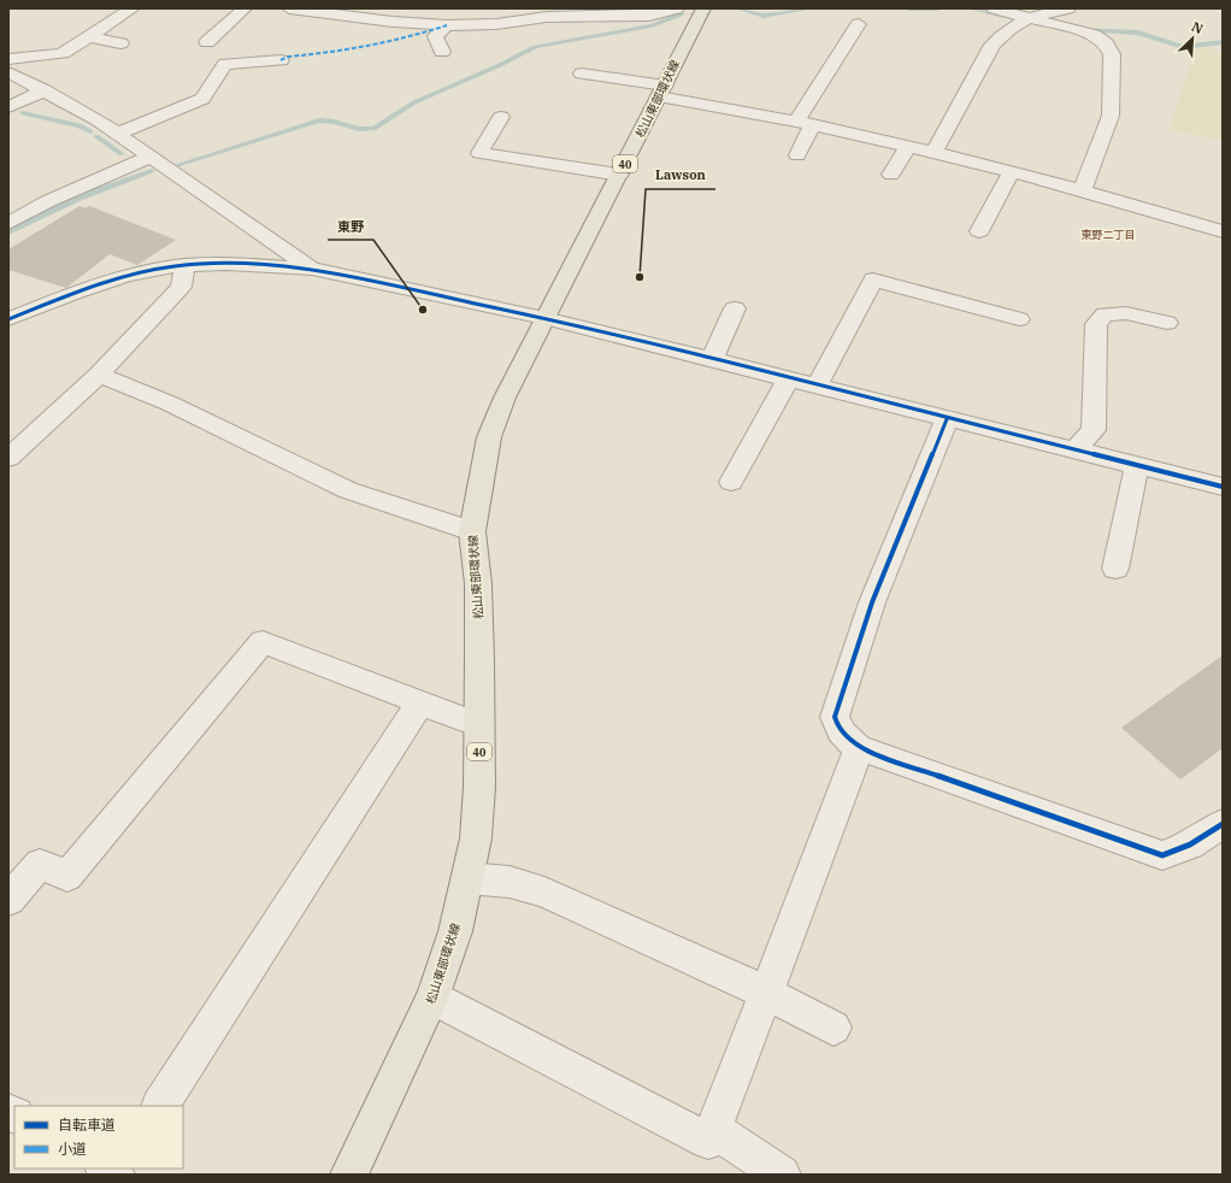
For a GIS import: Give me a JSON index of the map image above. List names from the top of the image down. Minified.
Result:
{"streets":{"main road":["松山東部環状線","40"]},"districts":["東野二丁目"],"places":["Lawson","東野"],"legend":["自転車道","小道"],"north":"top right"}
